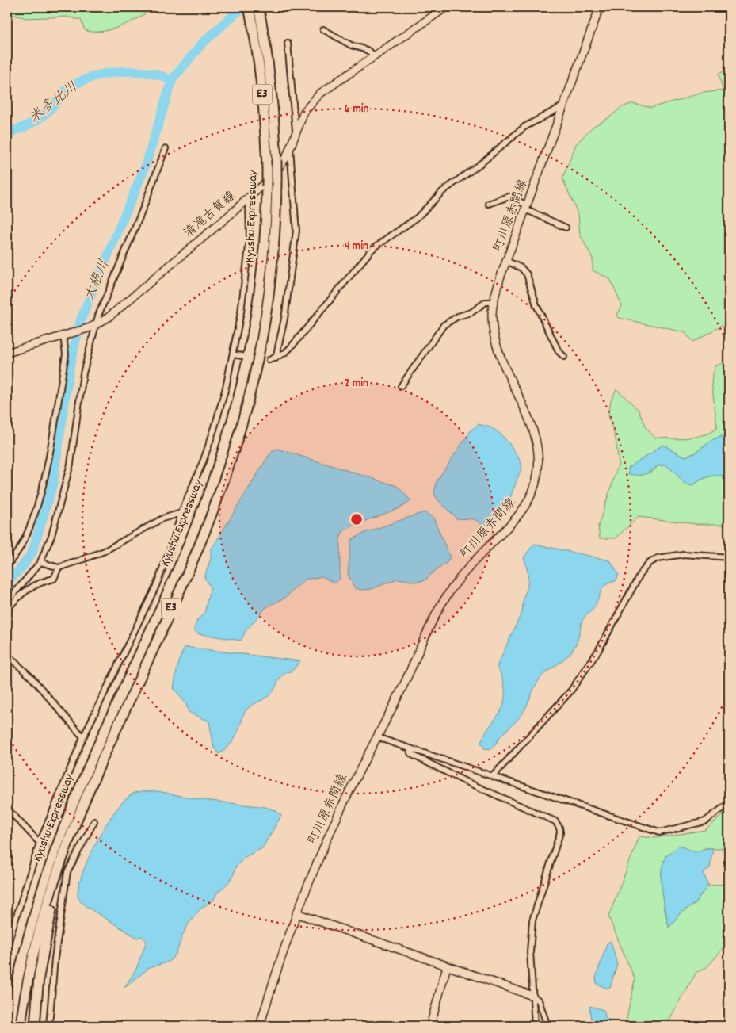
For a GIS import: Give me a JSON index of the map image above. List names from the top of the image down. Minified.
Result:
{"streets":{"highway":["E3","Kyushu Expressway"],"main road":["清滝古賀線","町川原赤間線"]},"water":["米多比川","大根川"],"rings":["6 min","4 min","2 min"]}
